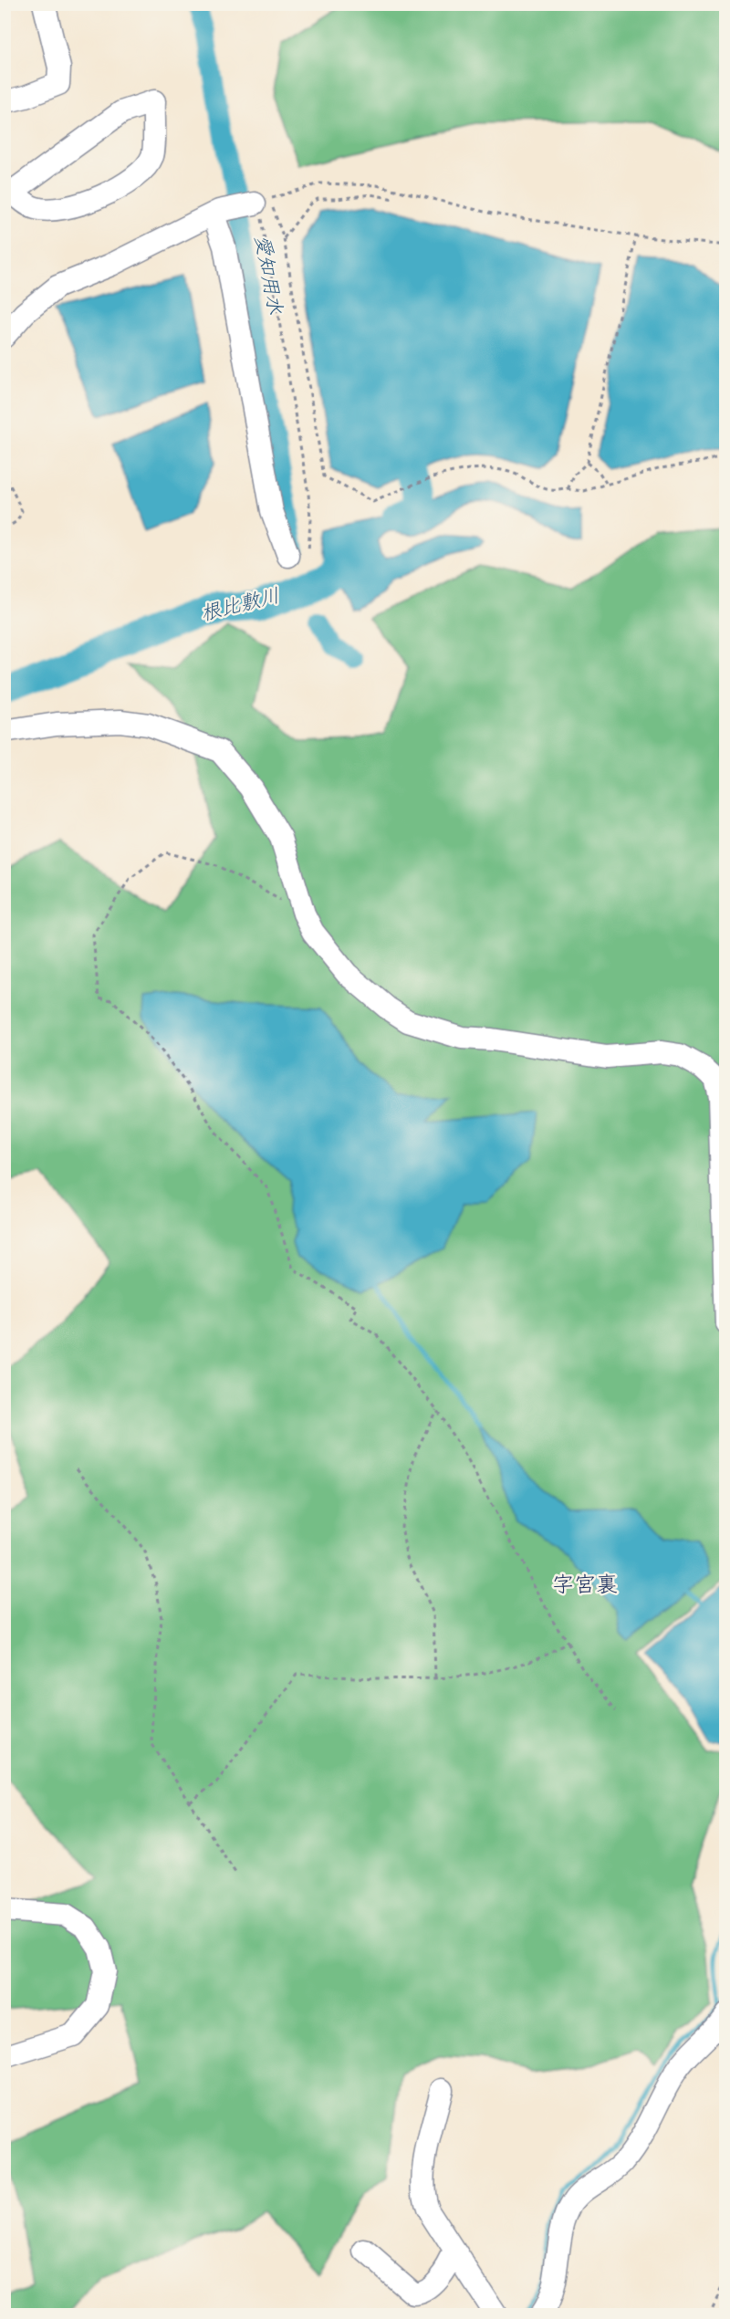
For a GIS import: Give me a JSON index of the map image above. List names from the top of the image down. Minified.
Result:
{"districts":["字宮裏"],"water":["愛知用水","根比敷川"]}
